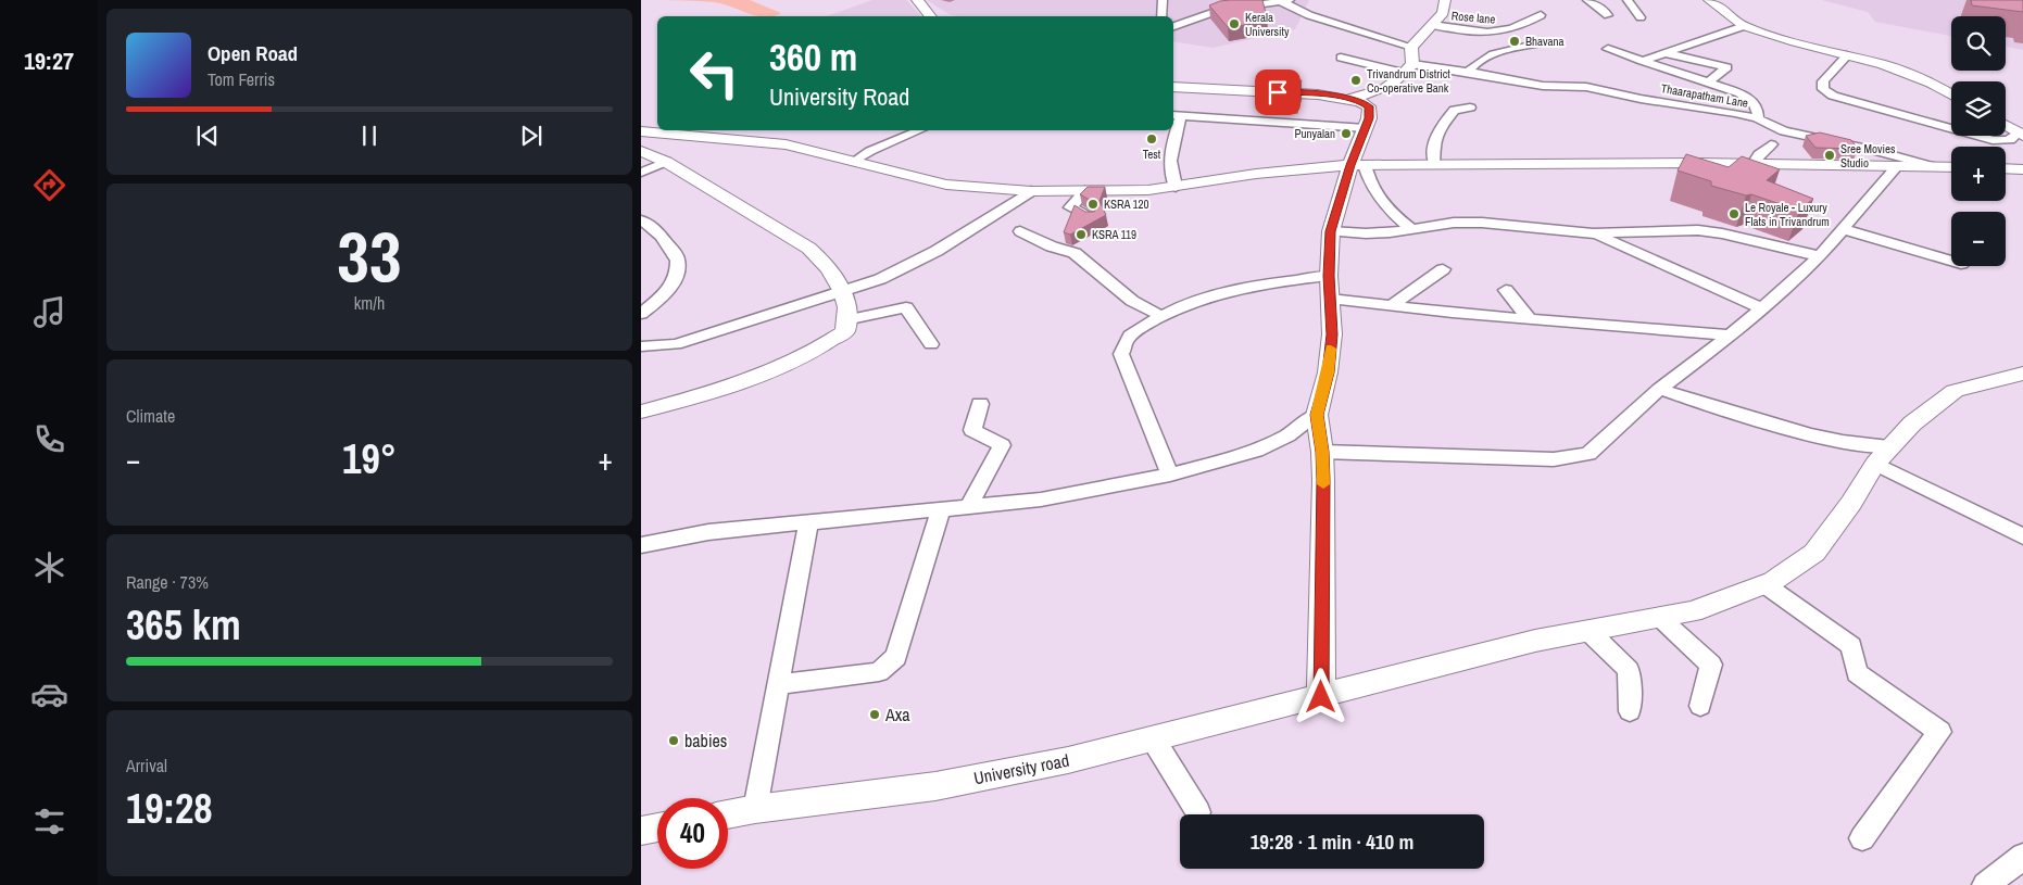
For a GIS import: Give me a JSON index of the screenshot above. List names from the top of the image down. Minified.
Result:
{"streets":{"street":["Rose lane","Thaarapatham Lane","University road"]},"places":["Kerala University","Bhavana","Trivandrum District Co-operative Bank","Punyalan","Test","Sree Movies Studio","KSRA 120","Le Royale - Luxury Flats in Trivandrum","KSRA 119","Axa","babies"],"page":{"tabs":"19:27","map_buttons":["+","−"],"turn":["360 m","University Road"],"song":["Open Road","Tom Ferris"],"tile":[["33","km/h"],"Climate",["Range · 73%","365 km"],["Arrival","19:28"]],"heat":["−","19°","+"],"limit":"40","trip":"19:28 · 1 min · 410 m"}}
